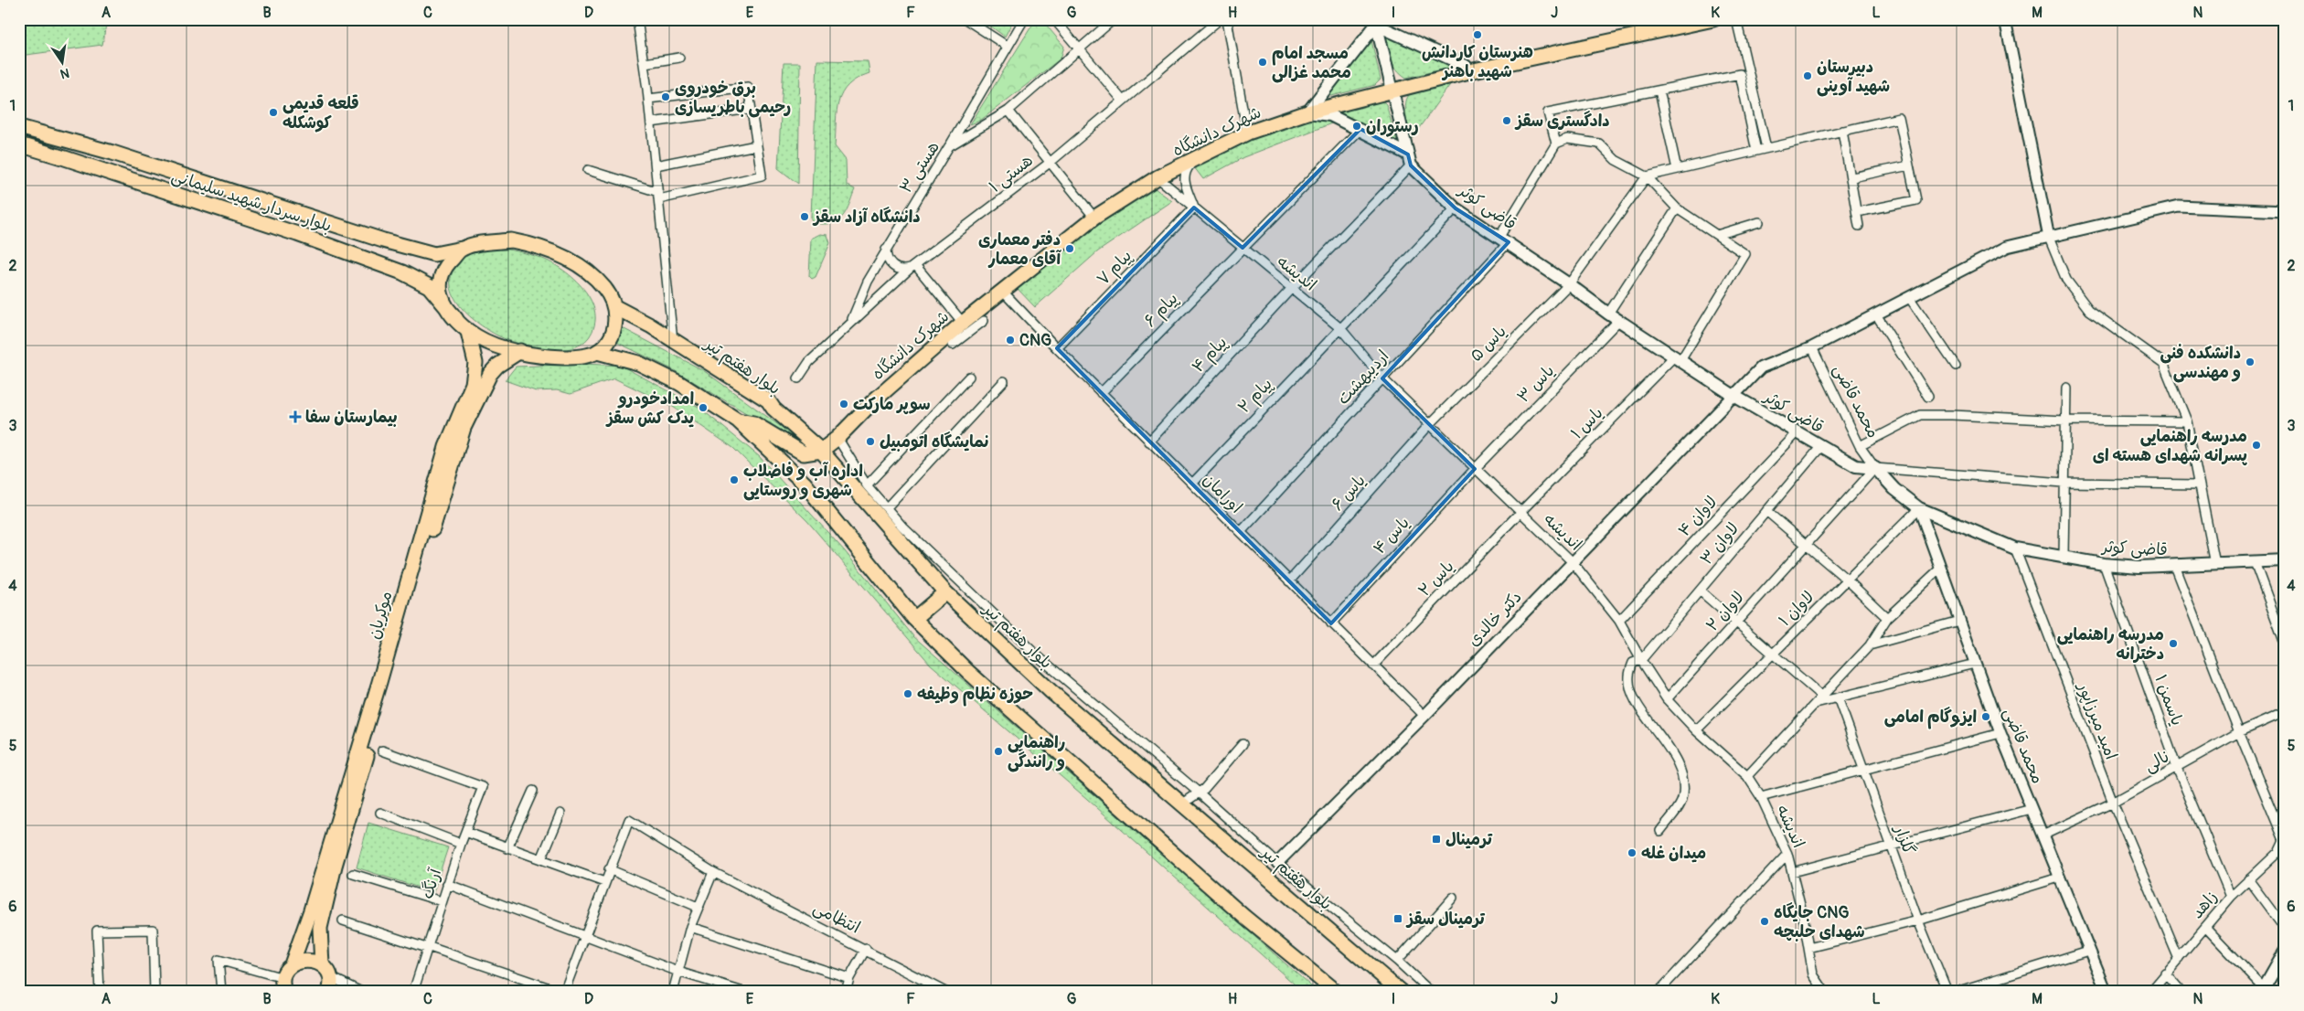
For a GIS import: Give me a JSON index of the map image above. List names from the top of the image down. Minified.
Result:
{"streets":{"main road":["شهرک دانشگاه","بلوار سردار شهید سلیمانی","قاضی کوثر","بلوار هفتم تیر","موکریان"],"street":["هستی ۳","هستی ۱","پیام ۷","اندیشه","پیام ۶","یاس ۵","پیام ۴","اردیبهشت","یاس ۳","پیام ۲","محمد قاضی","یاس ۱","یاس ۶","اورامان","لاوان ۴","یاس ۴","لاوان ۳","یاس ۲","لاوان ۱","لاوان ۲","دکتر خالدی","یاسمن ۱","امید میرزاپور","نالی","گلزار","آرنگ","زاهد","انتظامی"]},"crossings":[["شهرک دانشگاه","قاضی کوثر"],["شهرک دانشگاه","اندیشه"],["شهرک دانشگاه","بلوار هفتم تیر"],["شهرک دانشگاه","اورامان"],["هستی ۳","هستی ۱"],["بلوار سردار شهید سلیمانی","بلوار هفتم تیر"],["بلوار سردار شهید سلیمانی","موکریان"],["قاضی کوثر","پیام ۶"],["قاضی کوثر","یاس ۵"],["قاضی کوثر","پیام ۴"],["قاضی کوثر","اردیبهشت"],["قاضی کوثر","یاس ۳"],["قاضی کوثر","پیام ۲"],["قاضی کوثر","محمد قاضی"],["قاضی کوثر","یاس ۱"],["قاضی کوثر","لاوان ۴"],["قاضی کوثر","لاوان ۳"],["قاضی کوثر","لاوان ۱"],["قاضی کوثر","لاوان ۲"],["قاضی کوثر","دکتر خالدی"],["قاضی کوثر","یاسمن ۱"],["قاضی کوثر","امید میرزاپور"],["پیام ۷","اندیشه"],["پیام ۷","اورامان"],["اندیشه","پیام ۶"],["اندیشه","یاس ۵"],["اندیشه","پیام ۴"],["اندیشه","اردیبهشت"],["اندیشه","یاس ۳"],["اندیشه","پیام ۲"],["اندیشه","یاس ۱"],["اندیشه","یاس ۶"],["اندیشه","لاوان ۴"],["اندیشه","یاس ۴"],["اندیشه","لاوان ۳"],["اندیشه","یاس ۲"],["اندیشه","لاوان ۱"],["اندیشه","لاوان ۲"],["اندیشه","دکتر خالدی"],["پیام ۶","اورامان"],["یاس ۵","یاس ۶"],["پیام ۴","اورامان"],["بلوار هفتم تیر","موکریان"],["اردیبهشت","اورامان"],["یاس ۳","یاس ۴"],["پیام ۲","اورامان"],["محمد قاضی","لاوان ۱"],["محمد قاضی","لاوان ۲"],["محمد قاضی","دکتر خالدی"],["محمد قاضی","نالی"],["یاس ۱","یاس ۲"],["یاس ۶","اورامان"],["اورامان","یاس ۴"],["اورامان","یاس ۲"],["اورامان","دکتر خالدی"],["یاسمن ۱","نالی"],["یاسمن ۱","زاهد"],["امید میرزاپور","نالی"],["امید میرزاپور","زاهد"]],"places":{"other":["هنرستان کاردانش شهید باهنر","مسجد امام محمد غزالی","دبیرستان شهید آوینی","برق خودروی رحیمی باطریسازی","قلعه قدیمی کوشکله","دادگستری سقز","رستوران","دانشگاه آزاد سقز","دفتر معماری آقای معمار","CNG","دانشکده فنی و مهندسی","سوپر مارکت","امدادخودرو یدک کش سقز","نمایشگاه اتومبیل","مدرسه راهنمایی پسرانه شهدای هسته ای","اداره آب و فاضلاب شهری و روستایی","مدرسه راهنمایی دخترانه","حوزه نظام وظیفه","ایزوگام امامی","راهنمایی و رانندگی","میدان غله","جایگاه CNG شهدای حلبچه"],"health":["بیمارستان سفا"],"transit":["ترمینال","ترمینال سقز"]},"north":"bottom","grid":{"columns":["A","B","C","D","E","F","G","H","I","J","K","L","M","N"],"rows":["1","2","3","4","5","6"]}}
